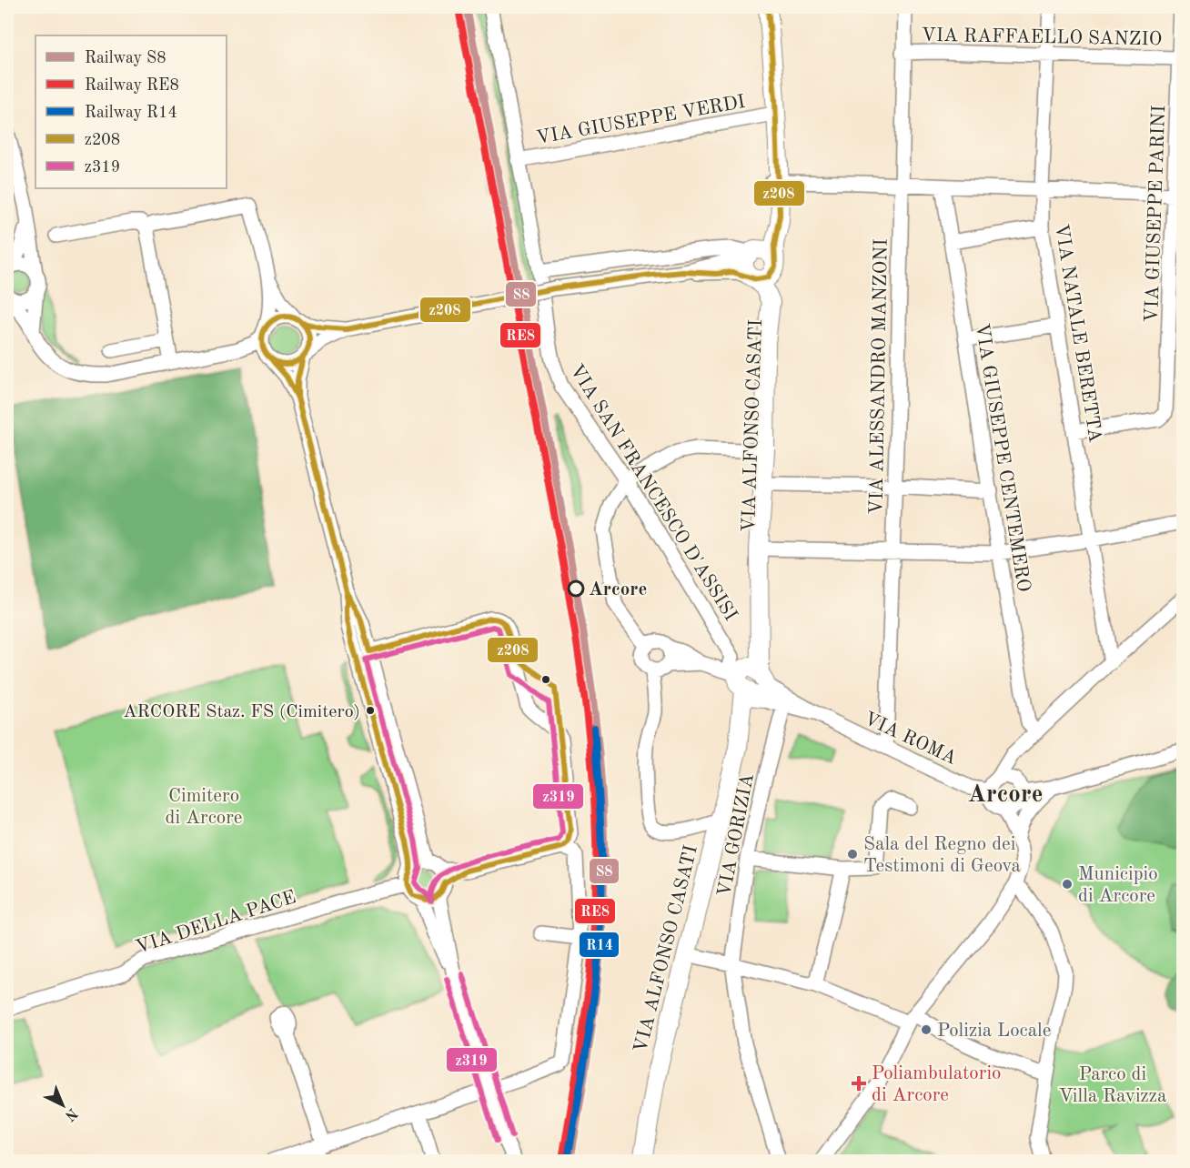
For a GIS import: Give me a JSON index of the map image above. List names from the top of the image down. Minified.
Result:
{"streets":{"main road":["VIA ALFONSO CASATI"],"street":["VIA RAFFAELLO SANZIO","VIA GIUSEPPE VERDI","VIA GIUSEPPE PARINI","VIA NATALE BERETTA","VIA ALESSANDRO MANZONI","VIA GIUSEPPE CENTEMERO","VIA SAN FRANCESCO D'ASSISI","VIA ROMA","VIA GORIZIA","VIA DELLA PACE"]},"crossings":[["VIA RAFFAELLO SANZIO","VIA GIUSEPPE PARINI"],["VIA RAFFAELLO SANZIO","VIA NATALE BERETTA"],["VIA RAFFAELLO SANZIO","VIA ALESSANDRO MANZONI"],["VIA GIUSEPPE VERDI","VIA ALFONSO CASATI"],["VIA GIUSEPPE VERDI","VIA SAN FRANCESCO D'ASSISI"],["VIA GIUSEPPE PARINI","VIA NATALE BERETTA"],["VIA ALESSANDRO MANZONI","VIA ROMA"],["VIA ALFONSO CASATI","VIA SAN FRANCESCO D'ASSISI"],["VIA ALFONSO CASATI","VIA ROMA"],["VIA SAN FRANCESCO D'ASSISI","VIA ROMA"]],"districts":["Arcore"],"parks":["Cimitero di Arcore","Parco di Villa Ravizza"],"places":{"other":["Arcore","ARCORE Staz. FS (Cimitero)","Sala del Regno dei Testimoni di Geova","Municipio di Arcore","Polizia Locale"],"health":["Poliambulatorio di Arcore"]},"lines":["rail line S8","transit line z208","rail line RE8","transit line z319","rail line R14"],"legend":["Railway S8","Railway RE8","Railway R14","z208","z319"],"north":"bottom right"}
